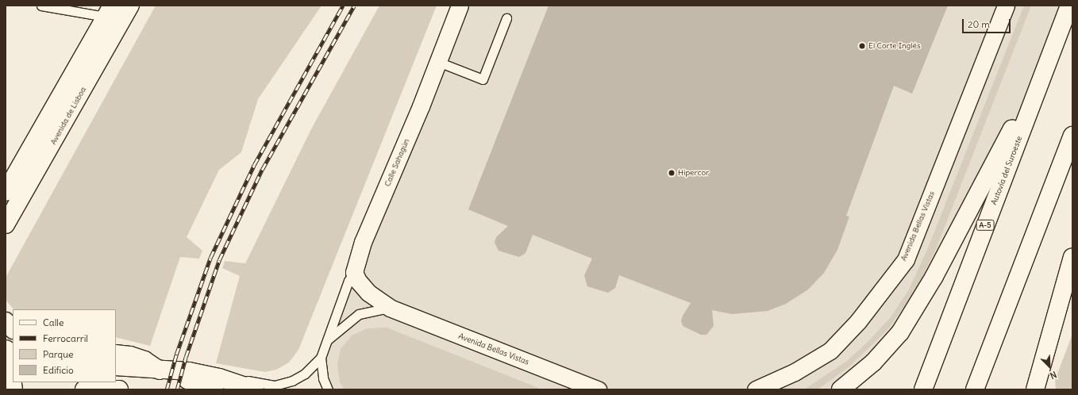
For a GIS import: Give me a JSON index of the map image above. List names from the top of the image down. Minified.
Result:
{"streets":{"main road":["Avenida de Lisboa","Autovía del Suroeste","A-5"],"street":["Calle Sahagún","Avenida Bellas Vistas"]},"places":["El Corte Inglés","Hipercor"],"legend":["Calle","Ferrocarril","Parque","Edificio"],"scale_bar":"20 m","north":"bottom right"}
